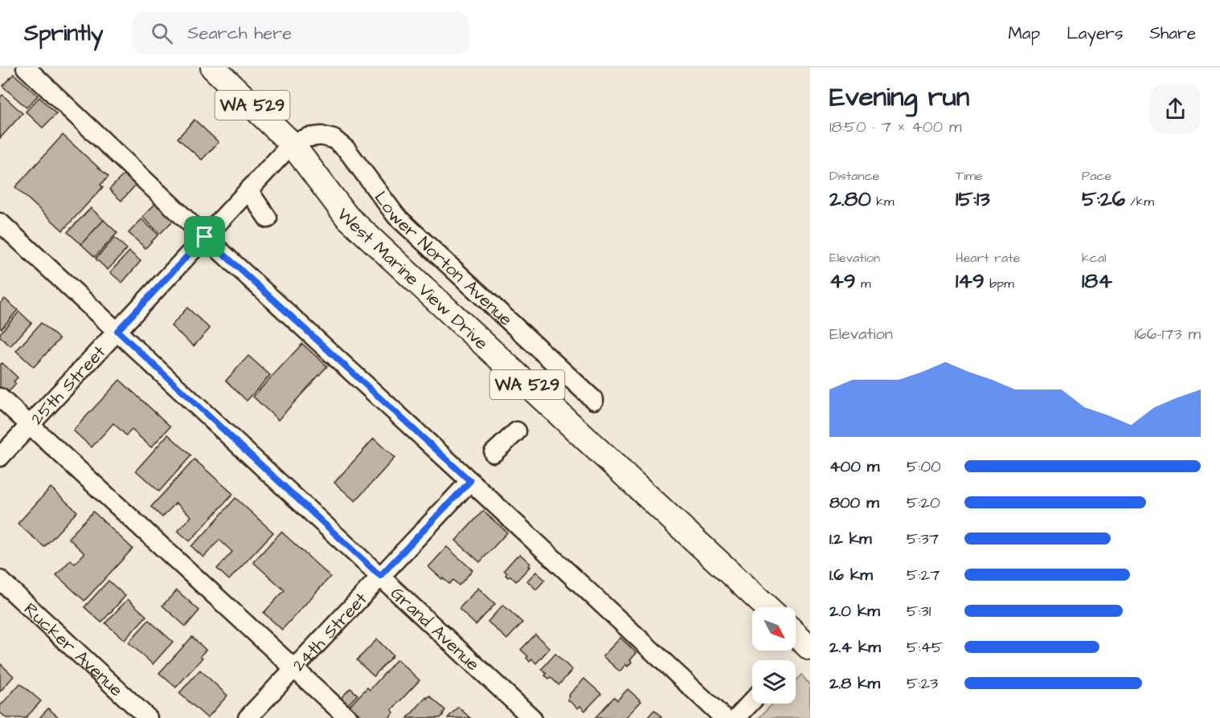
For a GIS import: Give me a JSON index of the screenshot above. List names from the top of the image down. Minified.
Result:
{"streets":{"main road":["WA 529","West Marine View Drive"],"street":["Lower Norton Avenue","25th Street","Grand Avenue","24th Street","Rucker Avenue"]},"crossings":[["Lower Norton Avenue","West Marine View Drive"],["Lower Norton Avenue","25th Street"],["West Marine View Drive","25th Street"],["25th Street","Grand Avenue"],["Grand Avenue","24th Street"]],"north":"bottom right","page":{"header":"Sprintly","search":"Search here","nav":["Map","Layers","Share"],"heading":["Evening run","18:50 · 7 × 400 m"],"stats":[["Distance","2.80 km"],["Time","15:13"],["Pace","5:26 /km"],["Elevation","49 m"],["Heart rate","149 bpm"],["kcal","184"]],"chart":["Elevation","166–173 m"],"list":[{"name":"400 m","note":"5:00"},{"name":"800 m","note":"5:20"},{"name":"1.2 km","note":"5:37"},{"name":"1.6 km","note":"5:27"},{"name":"2.0 km","note":"5:31"},{"name":"2.4 km","note":"5:45"},{"name":"2.8 km","note":"5:23"}]}}
